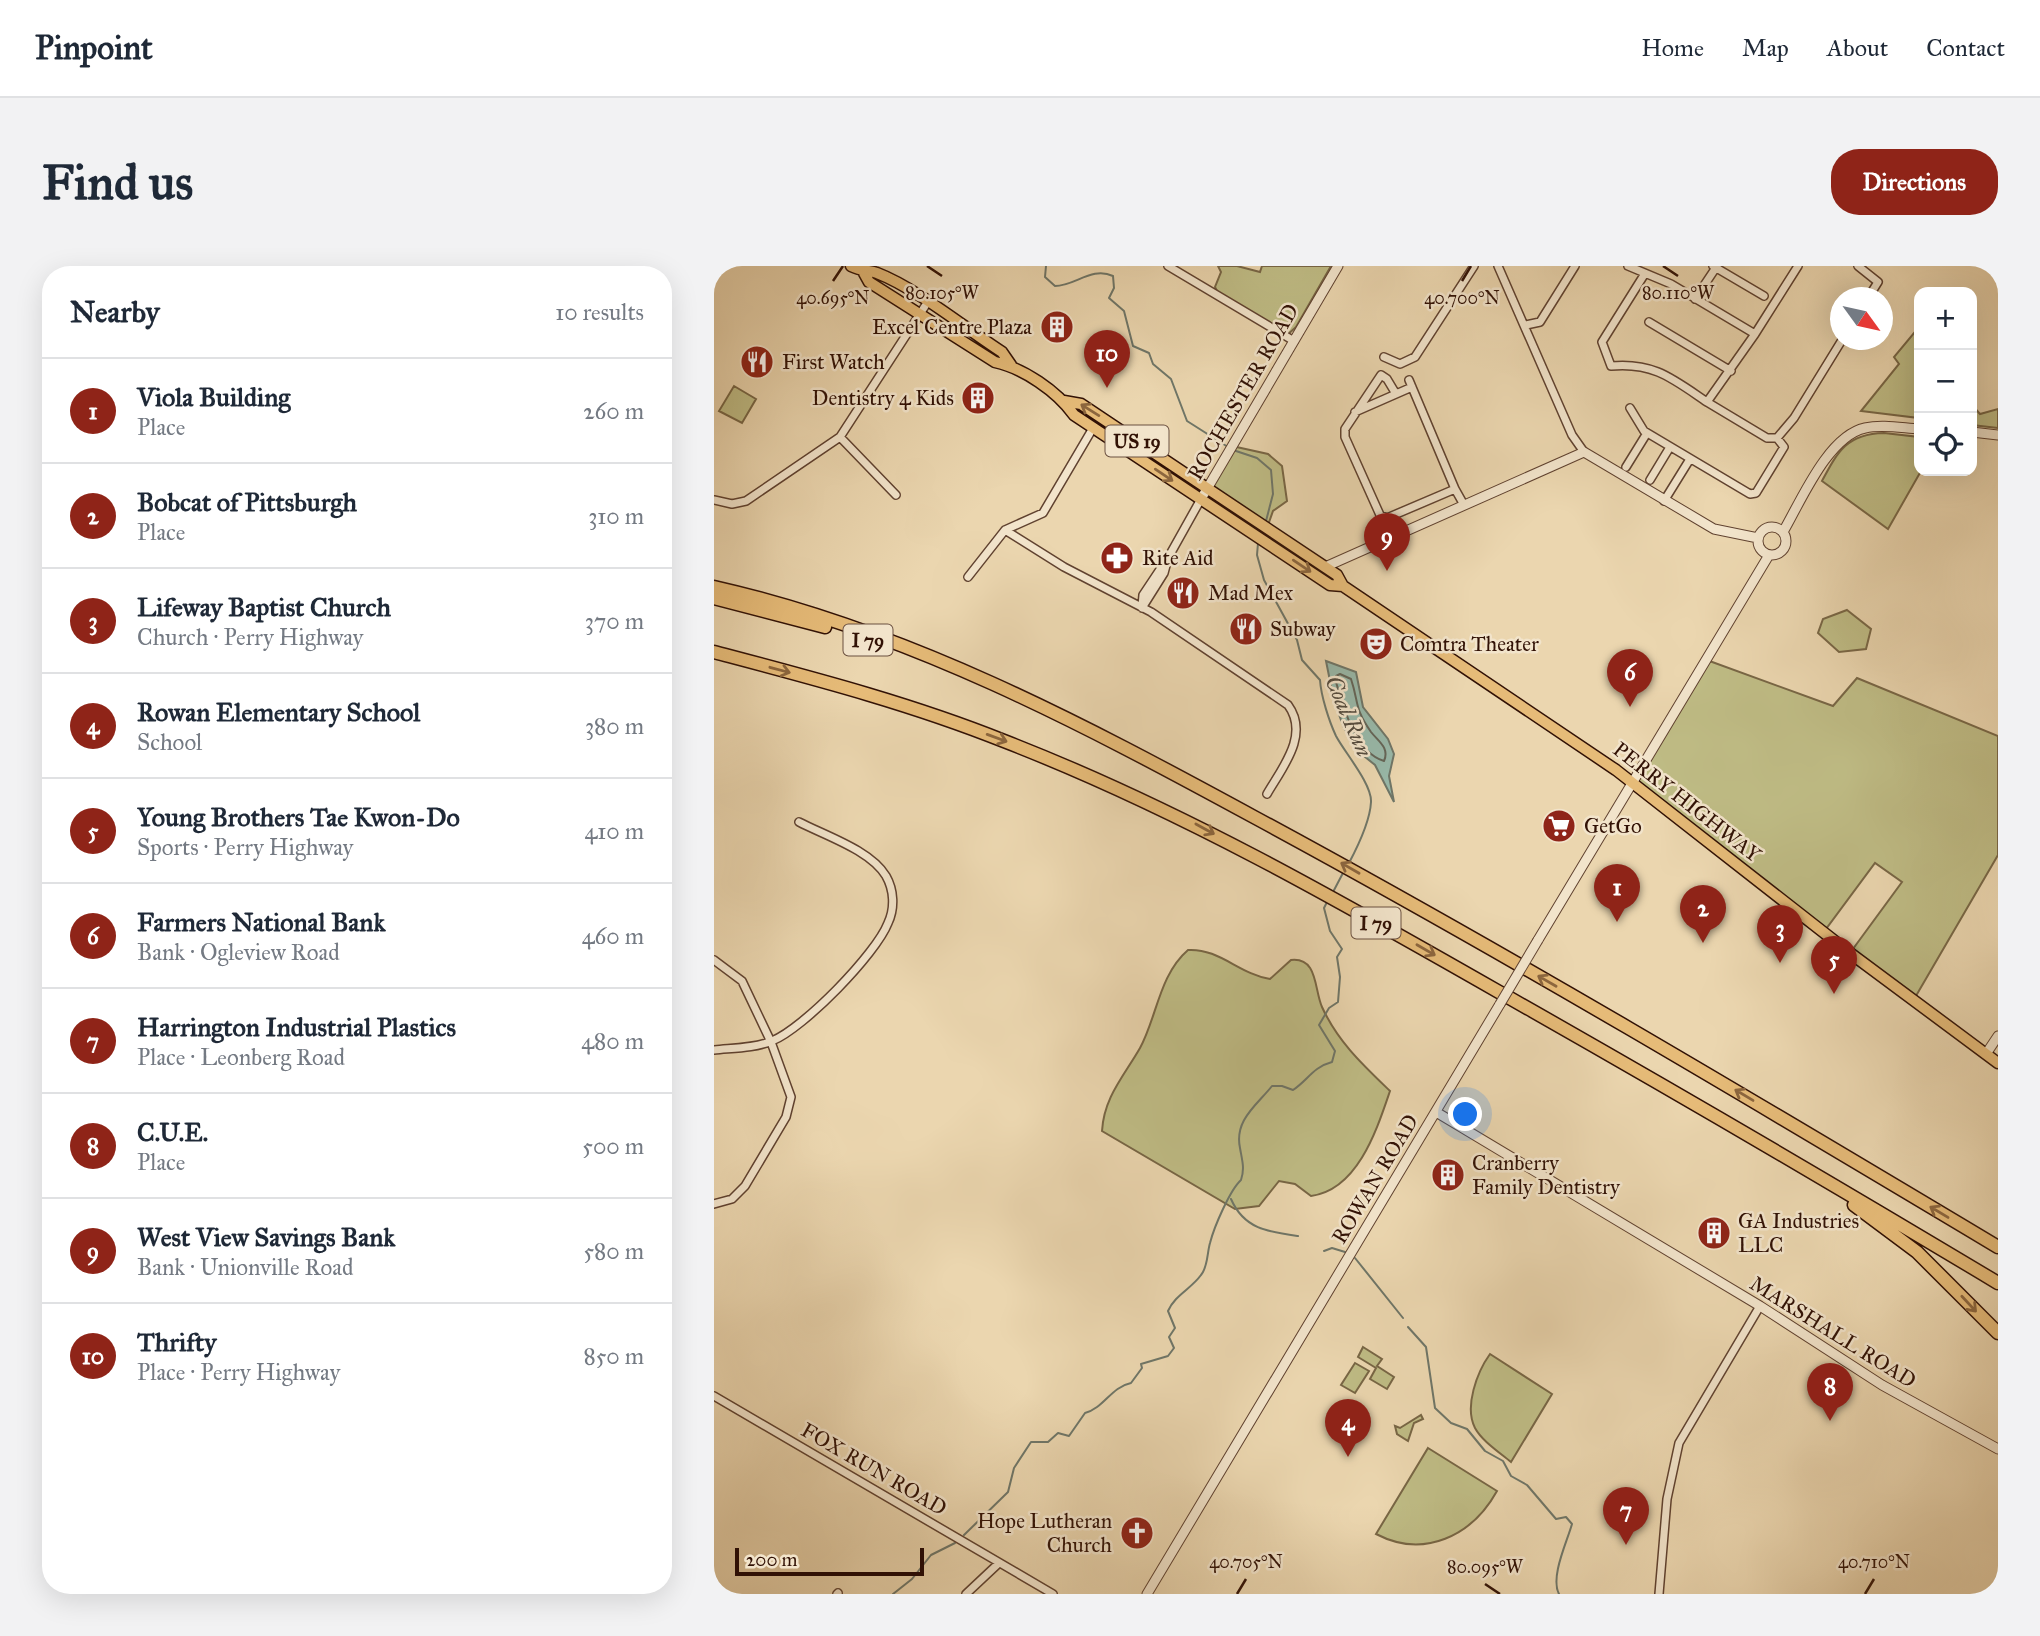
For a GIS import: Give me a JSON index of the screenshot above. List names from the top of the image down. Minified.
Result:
{"streets":{"highway":["I 79"],"main road":["US 19","PERRY HIGHWAY"],"street":["ROCHESTER ROAD","ROWAN ROAD","MARSHALL ROAD","FOX RUN ROAD"]},"crossings":[["ROCHESTER ROAD","PERRY HIGHWAY"],["PERRY HIGHWAY","ROWAN ROAD"],["ROWAN ROAD","MARSHALL ROAD"]],"water":["Coal Run"],"places":{"building":["Excel Centre Plaza","Dentistry 4 Kids","Cranberry Family Dentistry","GA Industries LLC"],"restaurant":["First Watch","Mad Mex","Subway"],"pharmacy":["Rite Aid"],"theatre":["Comtra Theater"],"supermarket":["GetGo"],"church":["Hope Lutheran Church"]},"scale_bar":"200 m","north":"bottom right","page":{"header":"Pinpoint","nav":["Home","Map","About","Contact"],"buttons":"Directions","title":"Find us","heading":["Nearby","10 results"],"map_buttons":["+","−"],"pins":["10","9","6","1","2","3","5","8","4","7"],"list":[{"mark":"1","name":"Viola Building","note":"Place","value":"260 m"},{"mark":"2","name":"Bobcat of Pittsburgh","note":"Place","value":"310 m"},{"mark":"3","name":"Lifeway Baptist Church","note":"Church · Perry Highway","value":"370 m"},{"mark":"4","name":"Rowan Elementary School","note":"School","value":"380 m"},{"mark":"5","name":"Young Brothers Tae Kwon-Do","note":"Sports · Perry Highway","value":"410 m"},{"mark":"6","name":"Farmers National Bank","note":"Bank · Ogleview Road","value":"460 m"},{"mark":"7","name":"Harrington Industrial Plastics","note":"Place · Leonberg Road","value":"480 m"},{"mark":"8","name":"C.U.E.","note":"Place","value":"500 m"},{"mark":"9","name":"West View Savings Bank","note":"Bank · Unionville Road","value":"580 m"},{"mark":"10","name":"Thrifty","note":"Place · Perry Highway","value":"850 m"}],"scale":"200 m"},"coordinates":["80.105°W","80.110°W","40.700°N","40.695°N","40.705°N","40.710°N","80.095°W"]}
